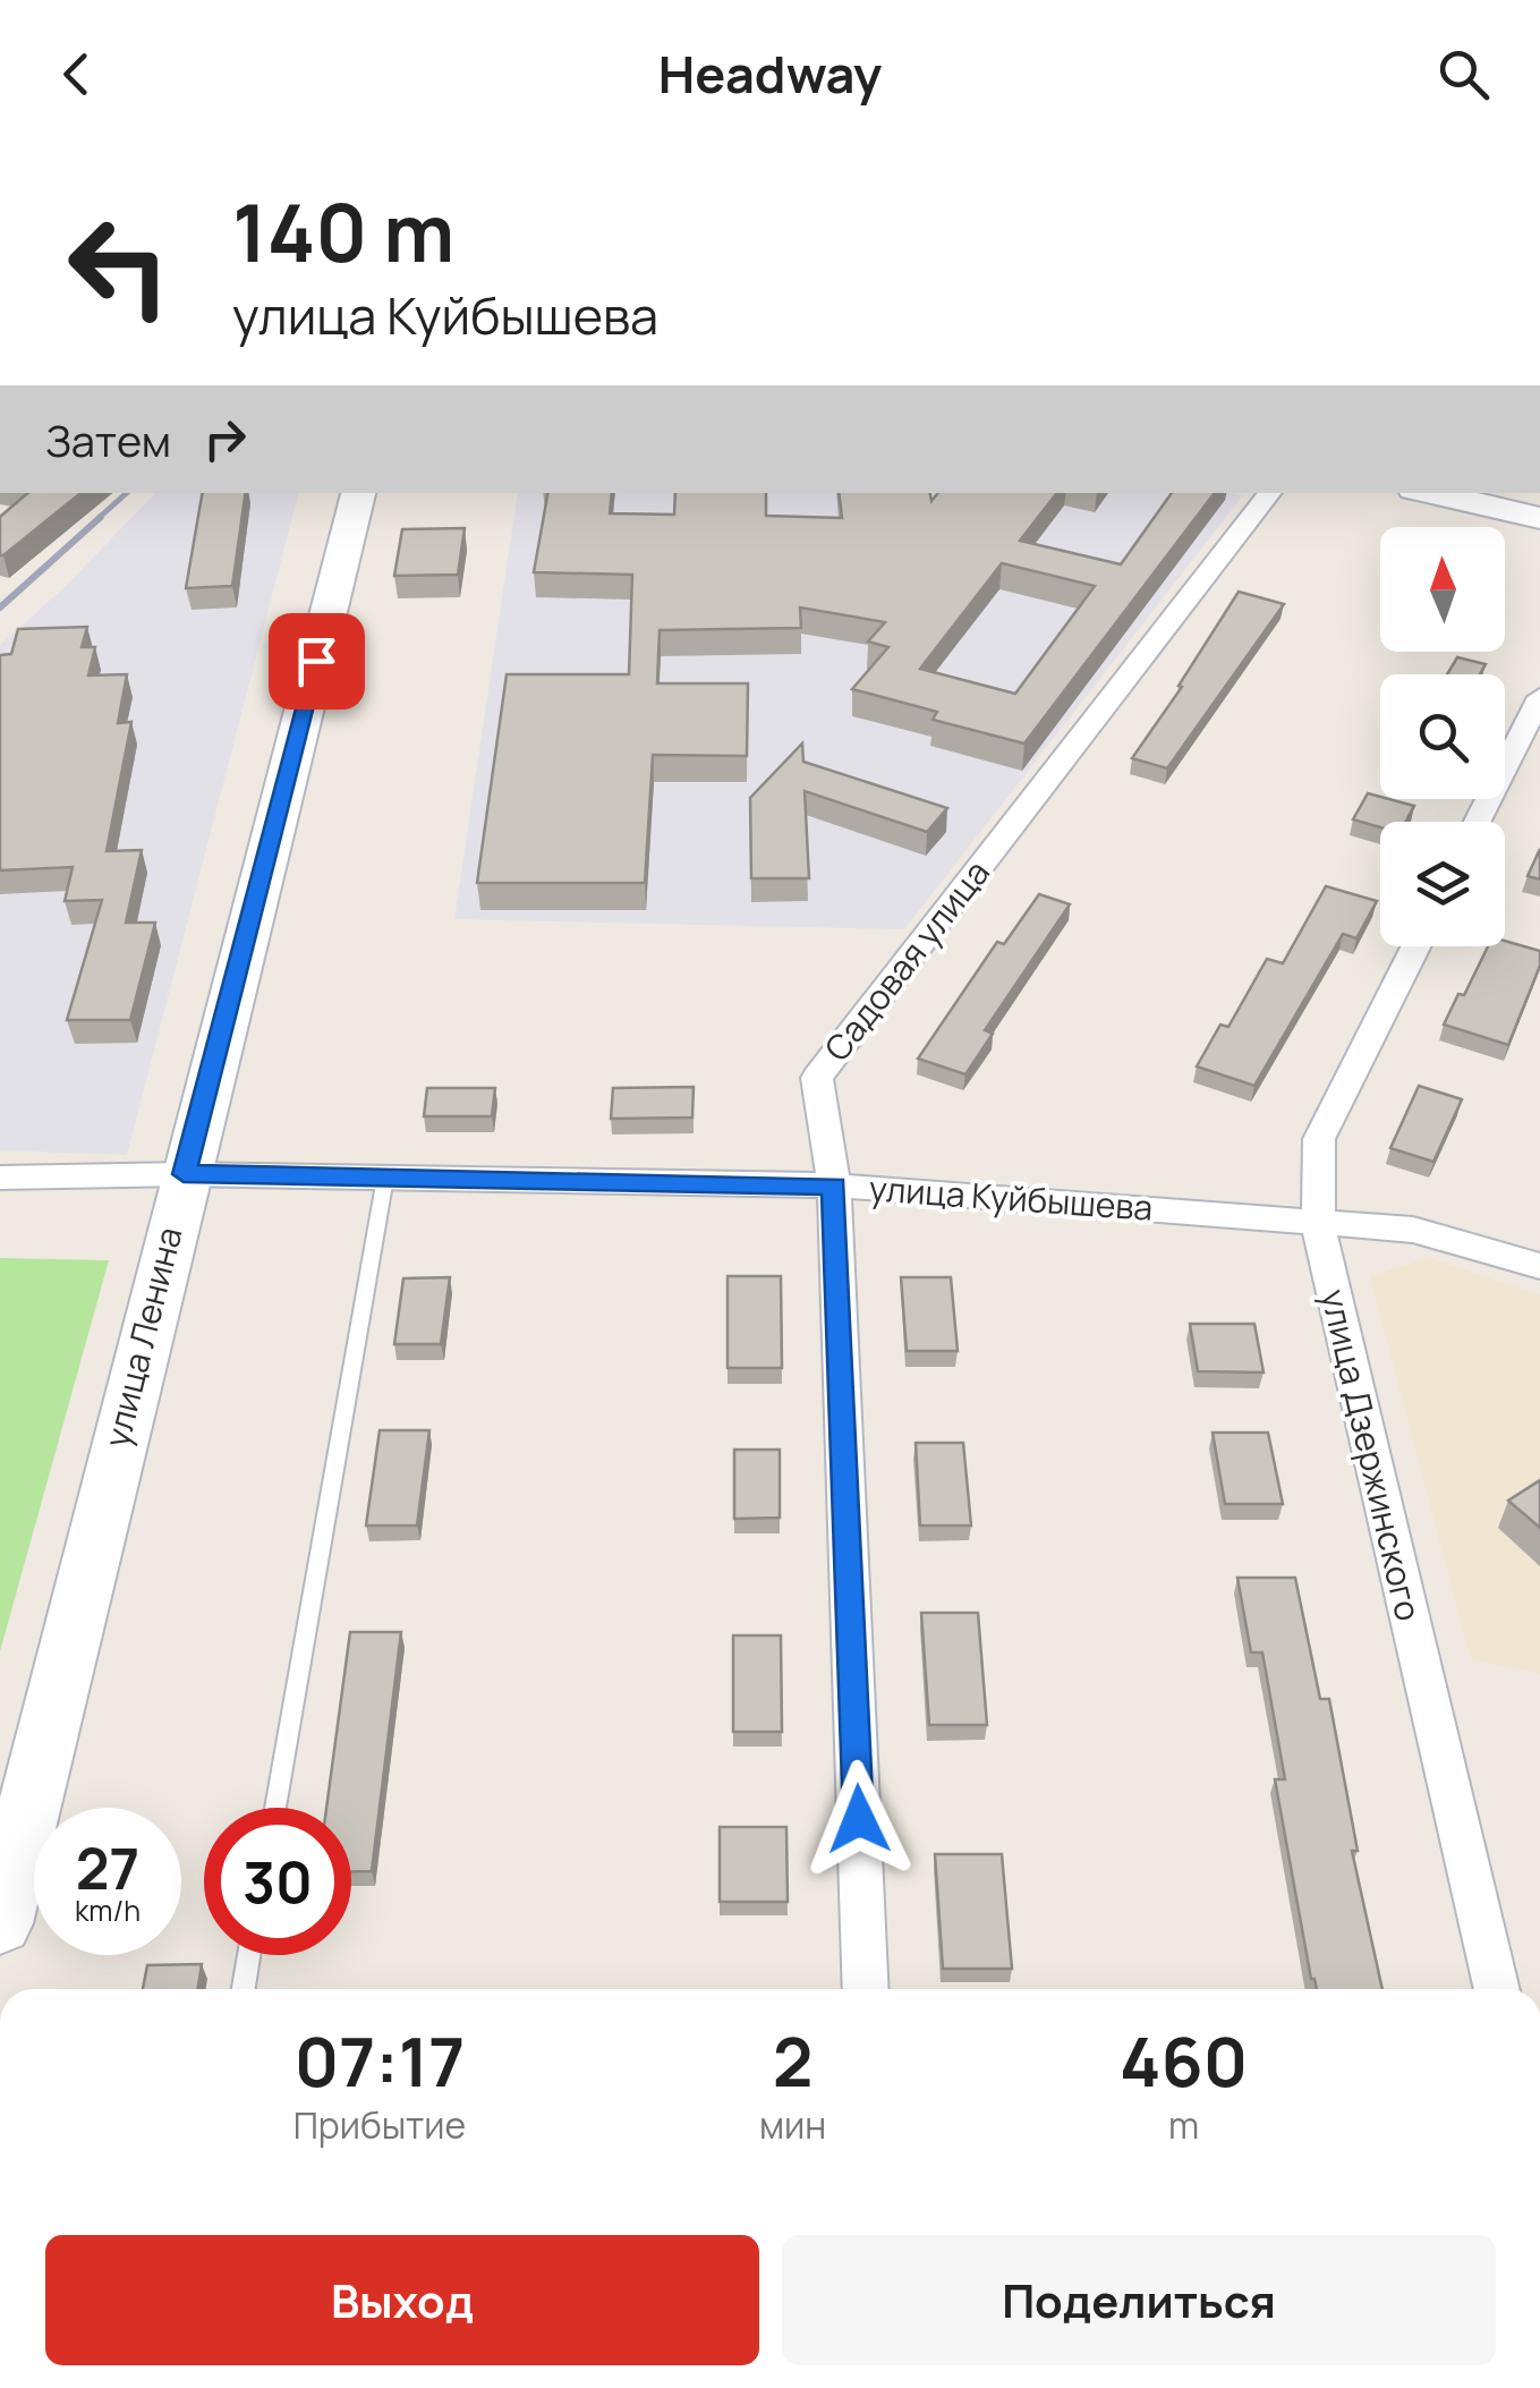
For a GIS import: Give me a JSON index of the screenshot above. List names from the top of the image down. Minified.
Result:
{"streets":{"street":["Садовая улица","улица Куйбышева","улица Ленина","улица Дзержинского"]},"crossings":[["Садовая улица","улица Куйбышева"],["улица Куйбышева","улица Ленина"],["улица Куйбышева","улица Дзержинского"]],"north":"top","page":{"header":"Headway","turn":["140 m","улица Куйбышева"],"then":"Затем","speed":"27 km/h","limit":"30","eta":["07:17","Прибытие","2","мин","460","m"],"buttons":["Выход","Поделиться"]}}
